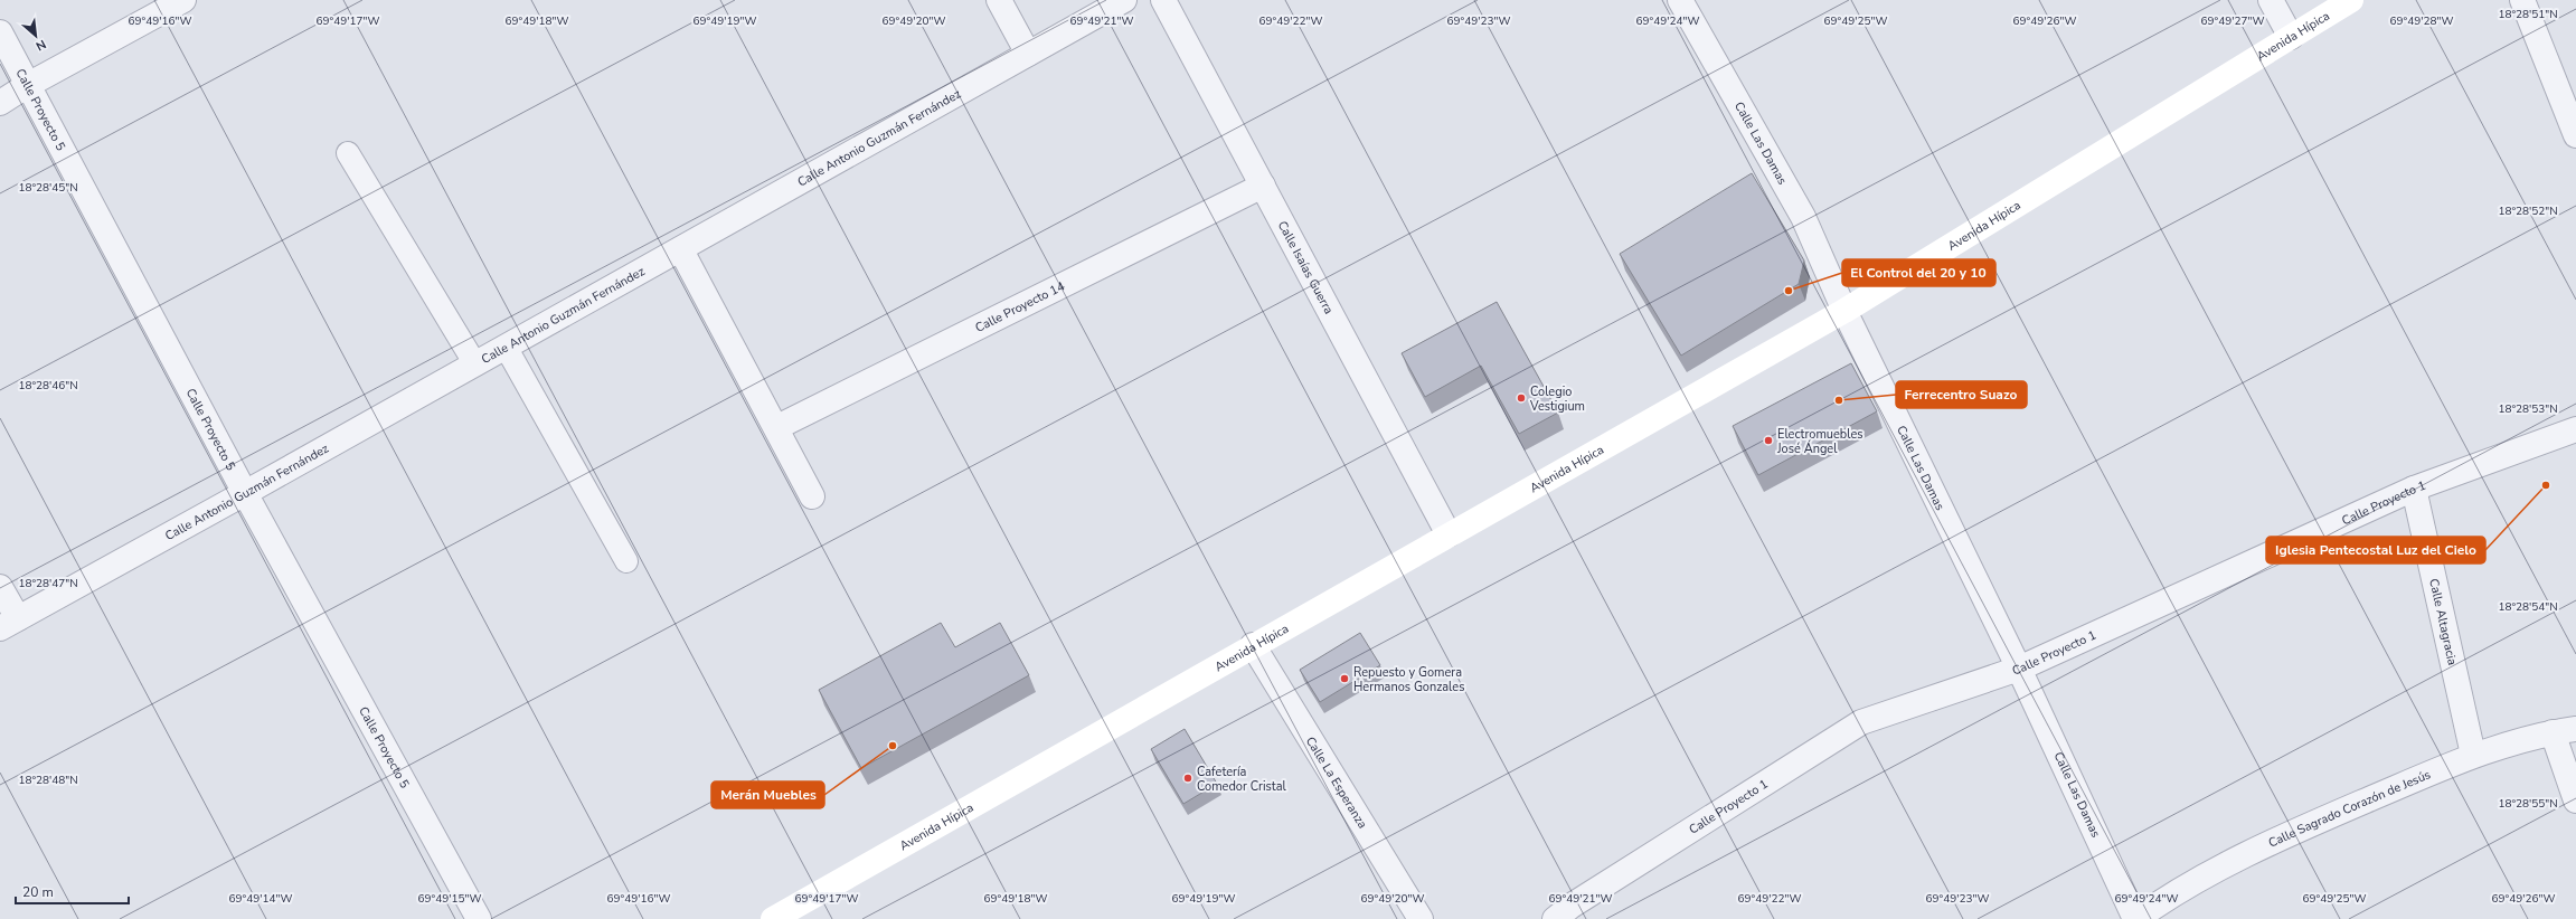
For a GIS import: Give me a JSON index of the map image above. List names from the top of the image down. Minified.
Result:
{"streets":{"street":["Avenida Hípica","Calle Proyecto 5","Calle Antonio Guzmán Fernández","Calle Las Damas","Calle Isaías Guerra","Calle Proyecto 14","Calle Proyecto 1","Calle Altagracia","Calle La Esperanza","Calle Sagrado Corazón de Jesús"]},"crossings":[["Avenida Hípica","Calle Las Damas"],["Avenida Hípica","Calle Isaías Guerra"],["Avenida Hípica","Calle La Esperanza"],["Calle Proyecto 5","Calle Antonio Guzmán Fernández"],["Calle Las Damas","Calle Proyecto 1"],["Calle Las Damas","Calle Sagrado Corazón de Jesús"],["Calle Isaías Guerra","Calle Proyecto 14"],["Calle Proyecto 1","Calle Altagracia"],["Calle Altagracia","Calle Sagrado Corazón de Jesús"]],"places":["El Control del 20 y 10","Colegio Vestigium","Ferrecentro Suazo","Electromuebles José Ángel","Iglesia Pentecostal Luz del Cielo","Repuesto y Gomera Hermanos Gonzales","Merán Muebles","Cafetería Comedor Cristal"],"scale_bar":"20 m","north":"bottom right","coordinates":["18°28'51\"N","69°49'16\"W","69°49'17\"W","69°49'18\"W","69°49'19\"W","69°49'20\"W","69°49'21\"W","69°49'22\"W","69°49'23\"W","69°49'24\"W","69°49'26\"W","69°49'27\"W","69°49'28\"W","69°49'25\"W","18°28'45\"N","18°28'52\"N","18°28'46\"N","18°28'53\"N","18°28'47\"N","18°28'54\"N","18°28'48\"N","18°28'55\"N","69°49'14\"W","69°49'15\"W"]}
